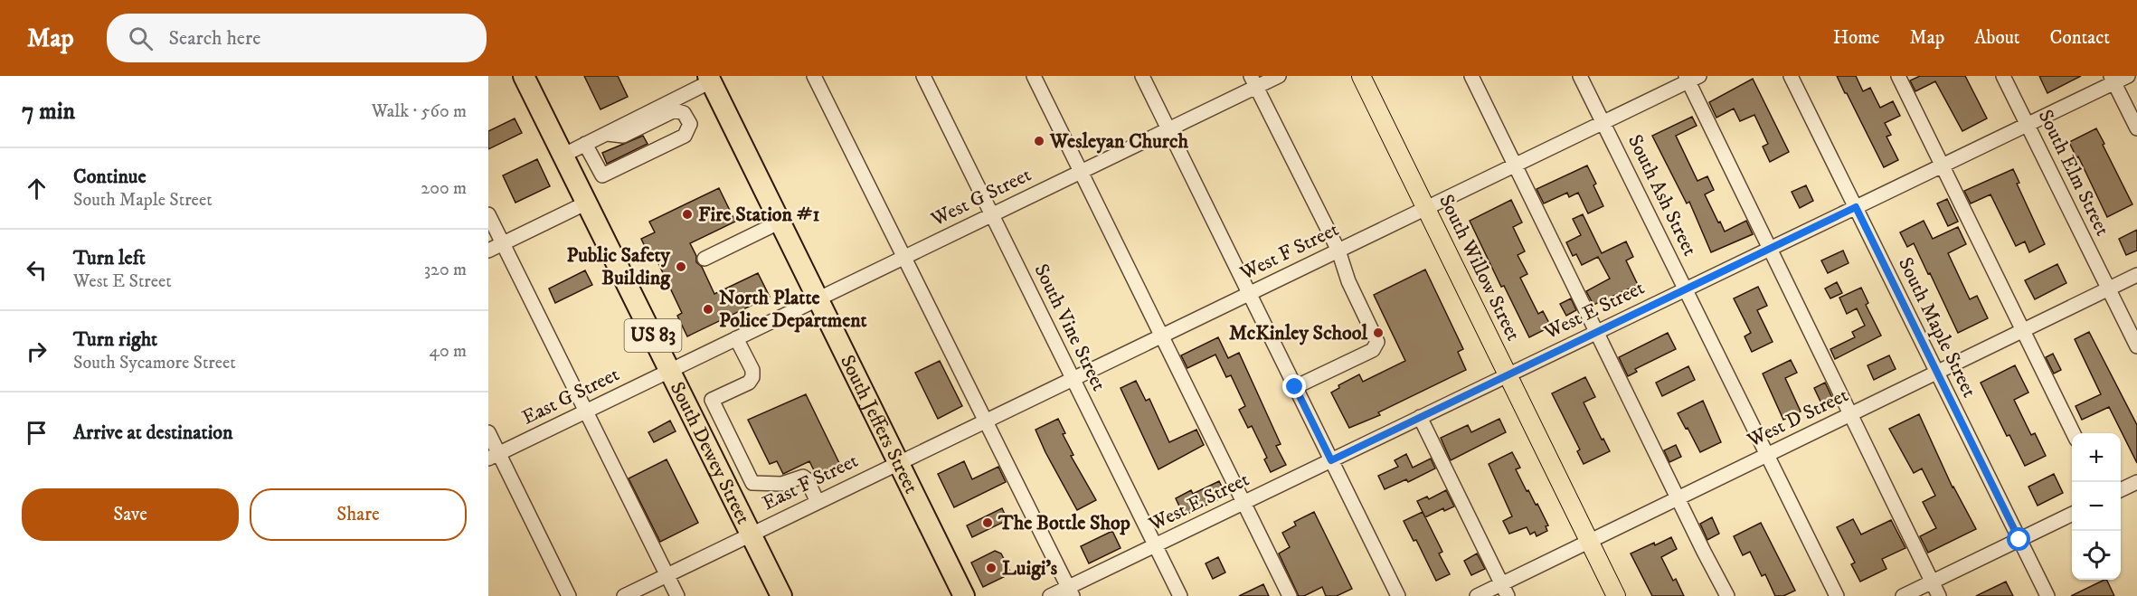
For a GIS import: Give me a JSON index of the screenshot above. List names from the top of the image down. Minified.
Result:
{"streets":{"highway":["US 83","South Jeffers Street","South Dewey Street"],"main road":["South Willow Street"],"street":["South Elm Street","South Ash Street","West G Street","West F Street","West E Street","South Vine Street","South Maple Street","East G Street","West D Street","East F Street"]},"crossings":[["South Elm Street","West E Street"],["South Elm Street","West D Street"],["South Ash Street","West F Street"],["South Ash Street","West E Street"],["South Ash Street","West D Street"],["West G Street","South Vine Street"],["West G Street","East G Street"],["West G Street","South Jeffers Street"],["West F Street","South Willow Street"],["West F Street","South Vine Street"],["West F Street","South Jeffers Street"],["West F Street","East F Street"],["South Willow Street","West E Street"],["South Willow Street","West D Street"],["West E Street","South Vine Street"],["West E Street","South Maple Street"],["South Maple Street","West D Street"],["East G Street","South Jeffers Street"],["East G Street","South Dewey Street"],["South Jeffers Street","East F Street"],["South Dewey Street","East F Street"]],"places":["Wesleyan Church","Fire Station #1","Public Safety Building","North Platte Police Department","McKinley School","The Bottle Shop","Luigi's"],"page":{"header":"Map","search":"Search here","nav":["Home","Map","About","Contact"],"heading":["7 min","Walk · 560 m"],"list":[["Continue","South Maple Street","200 m"],["Turn left","West E Street","320 m"],["Turn right","South Sycamore Street","40 m"],"Arrive at destination"],"map_buttons":["+","−"],"buttons":["Save","Share"]}}
